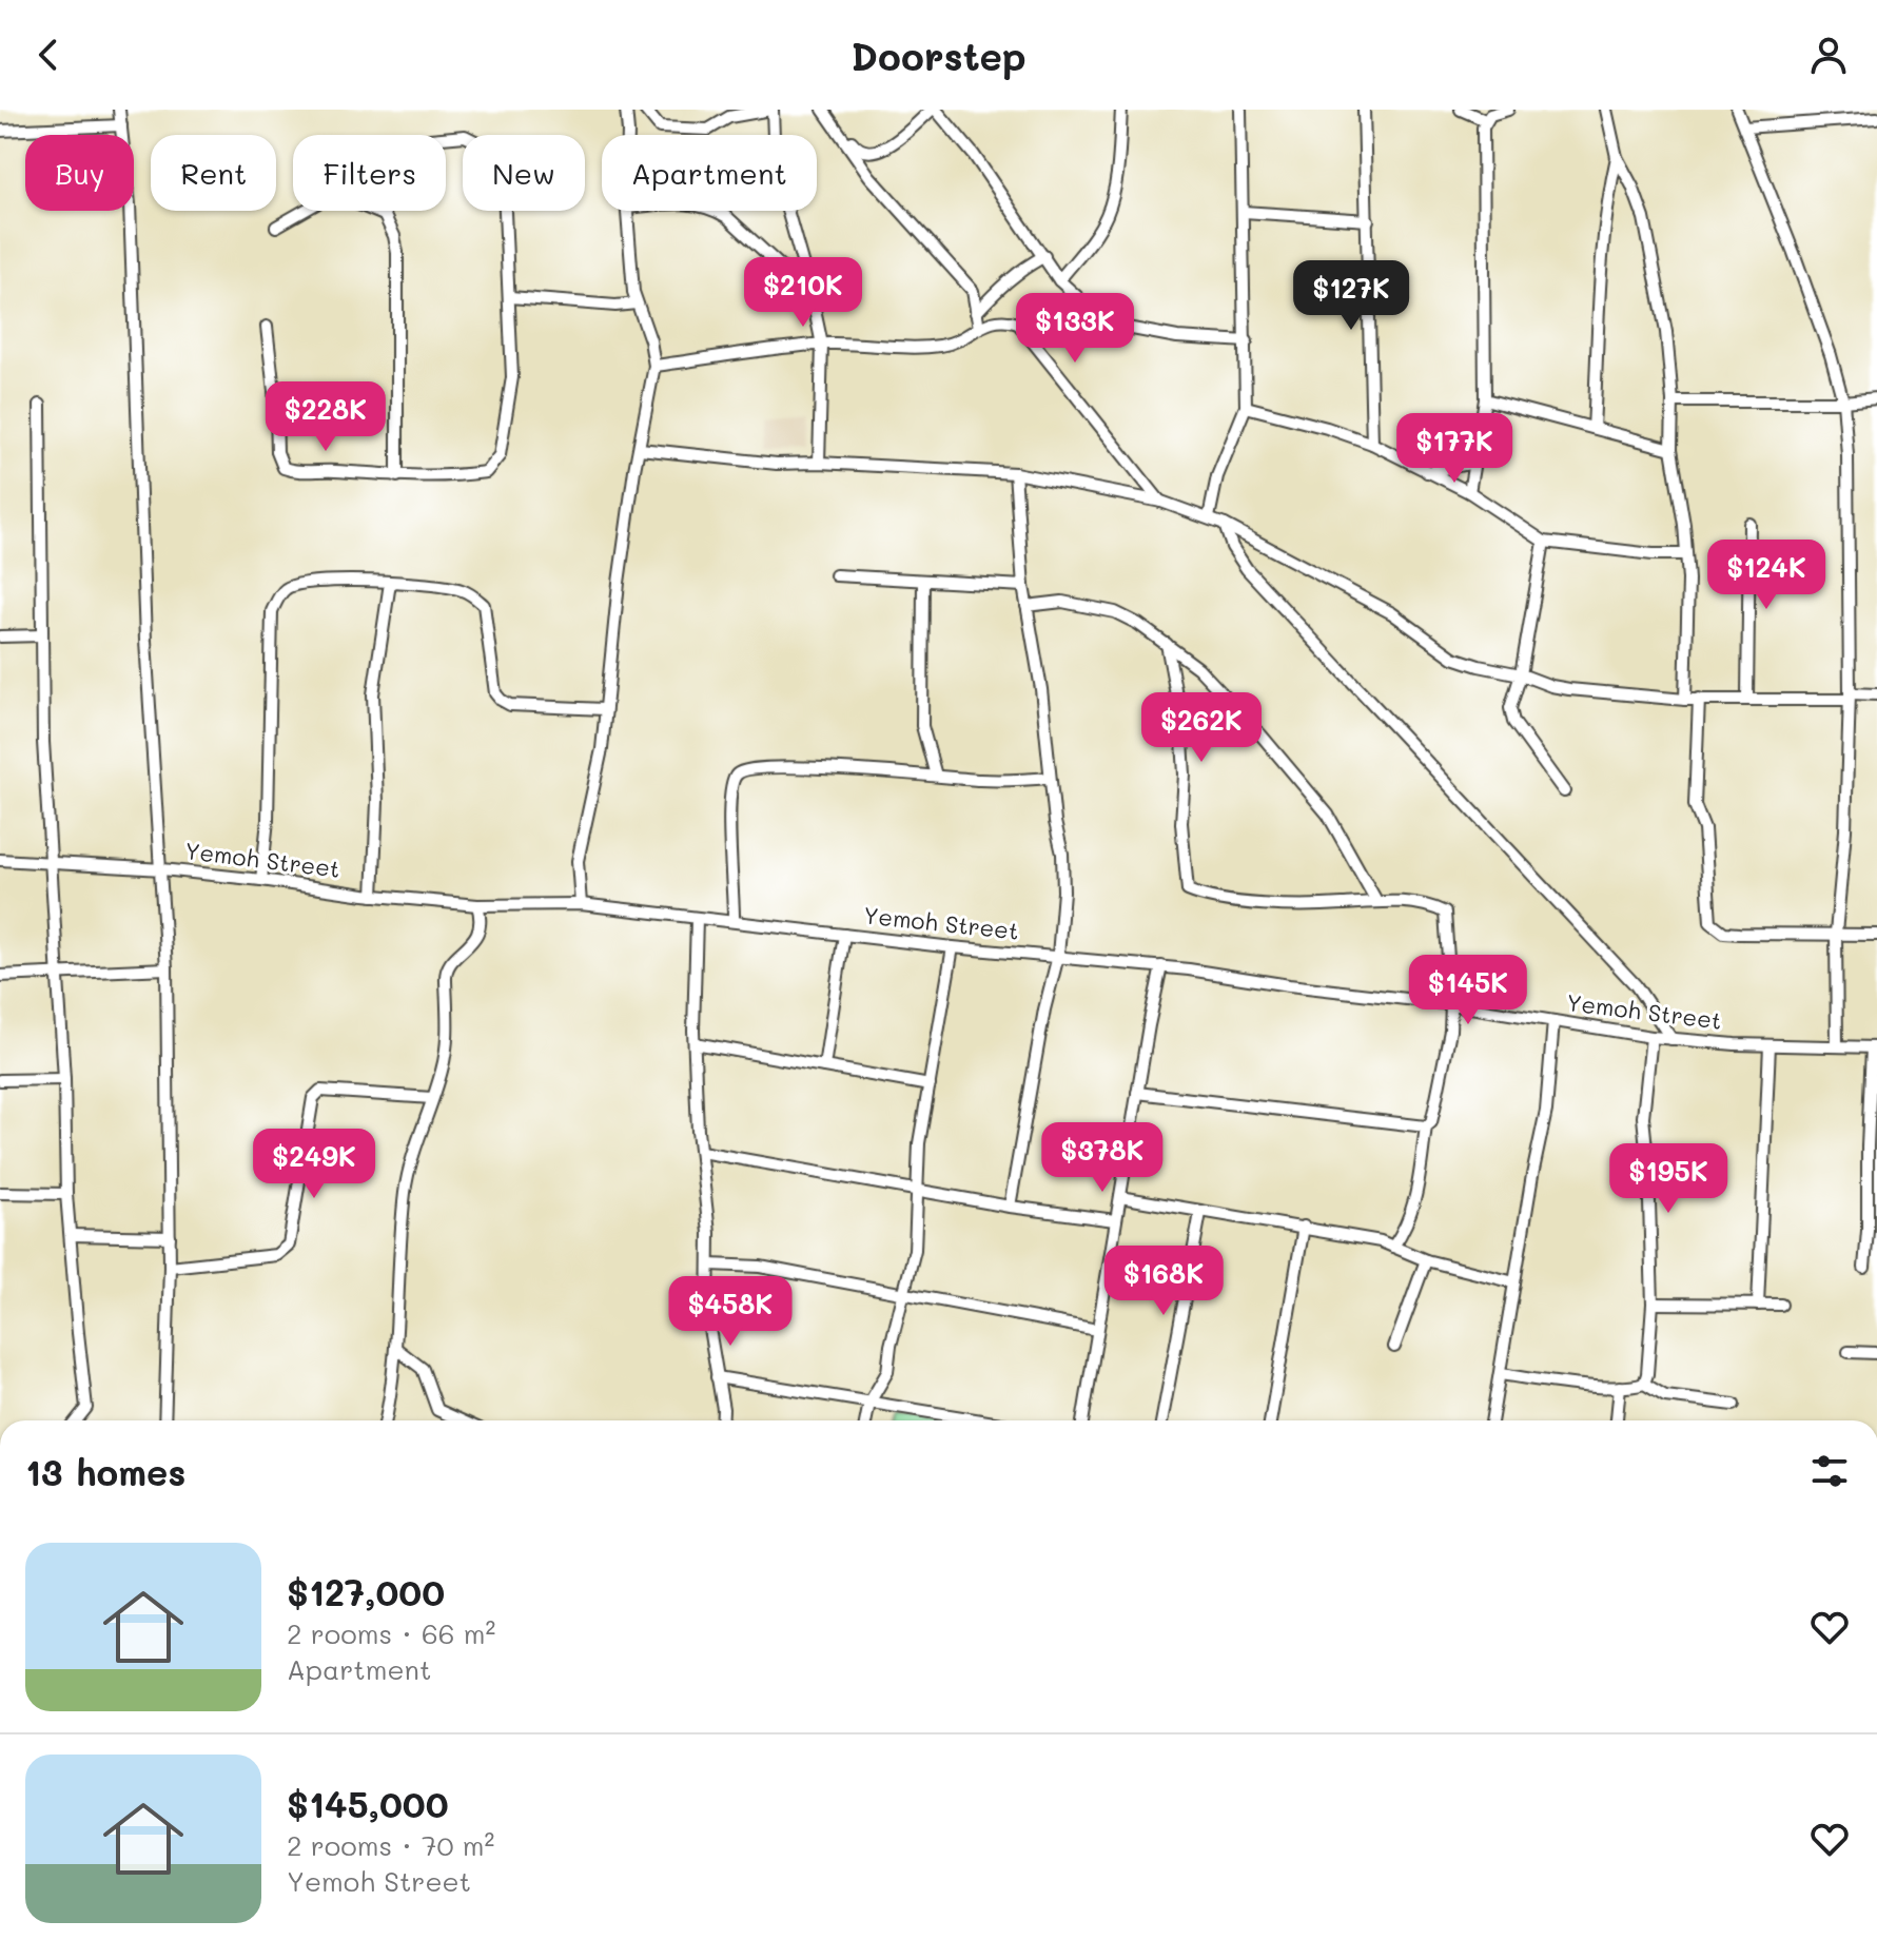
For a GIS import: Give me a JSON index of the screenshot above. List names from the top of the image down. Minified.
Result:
{"streets":{"street":["Yemoh Street"]},"page":{"header":"Doorstep","chip":["Buy","Rent","Filters","New","Apartment"],"price":["$210K","$127K","$133K","$228K","$177K","$124K","$262K","$145K","$378K","$249K","$195K","$168K","$458K"],"heading":"13 homes","list":[{"name":"$127,000","note":"2 rooms · 66 m² · Apartment"},{"name":"$145,000","note":"2 rooms · 70 m² · Yemoh Street"}]}}
